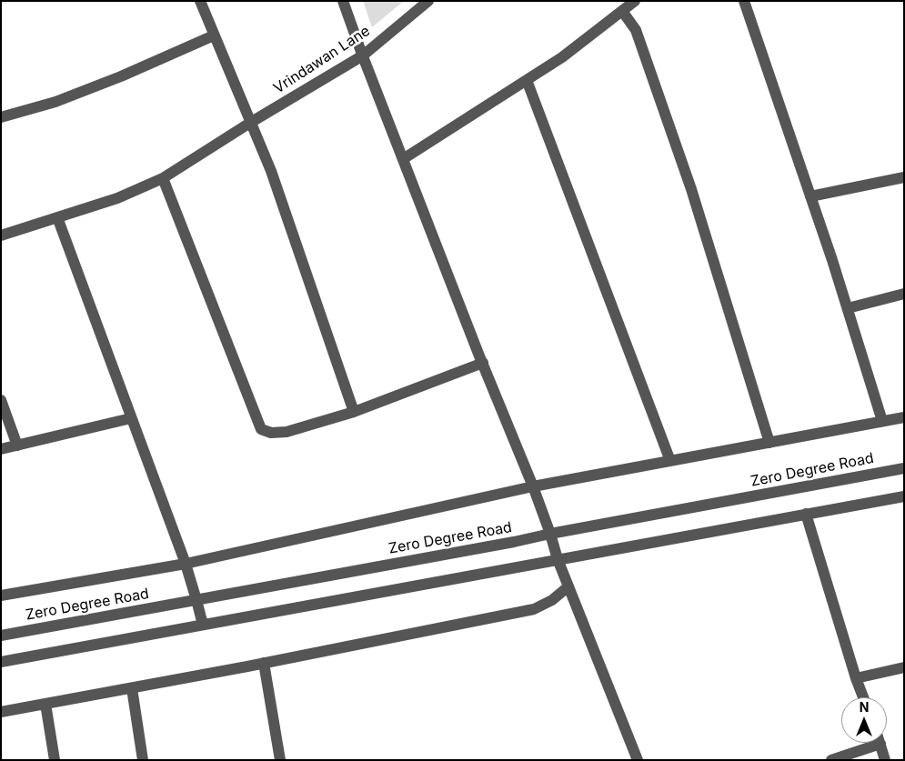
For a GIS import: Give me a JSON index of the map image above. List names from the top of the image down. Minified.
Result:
{"streets":{"street":["Vrindawan Lane","Zero Degree Road"]},"north":"top"}
